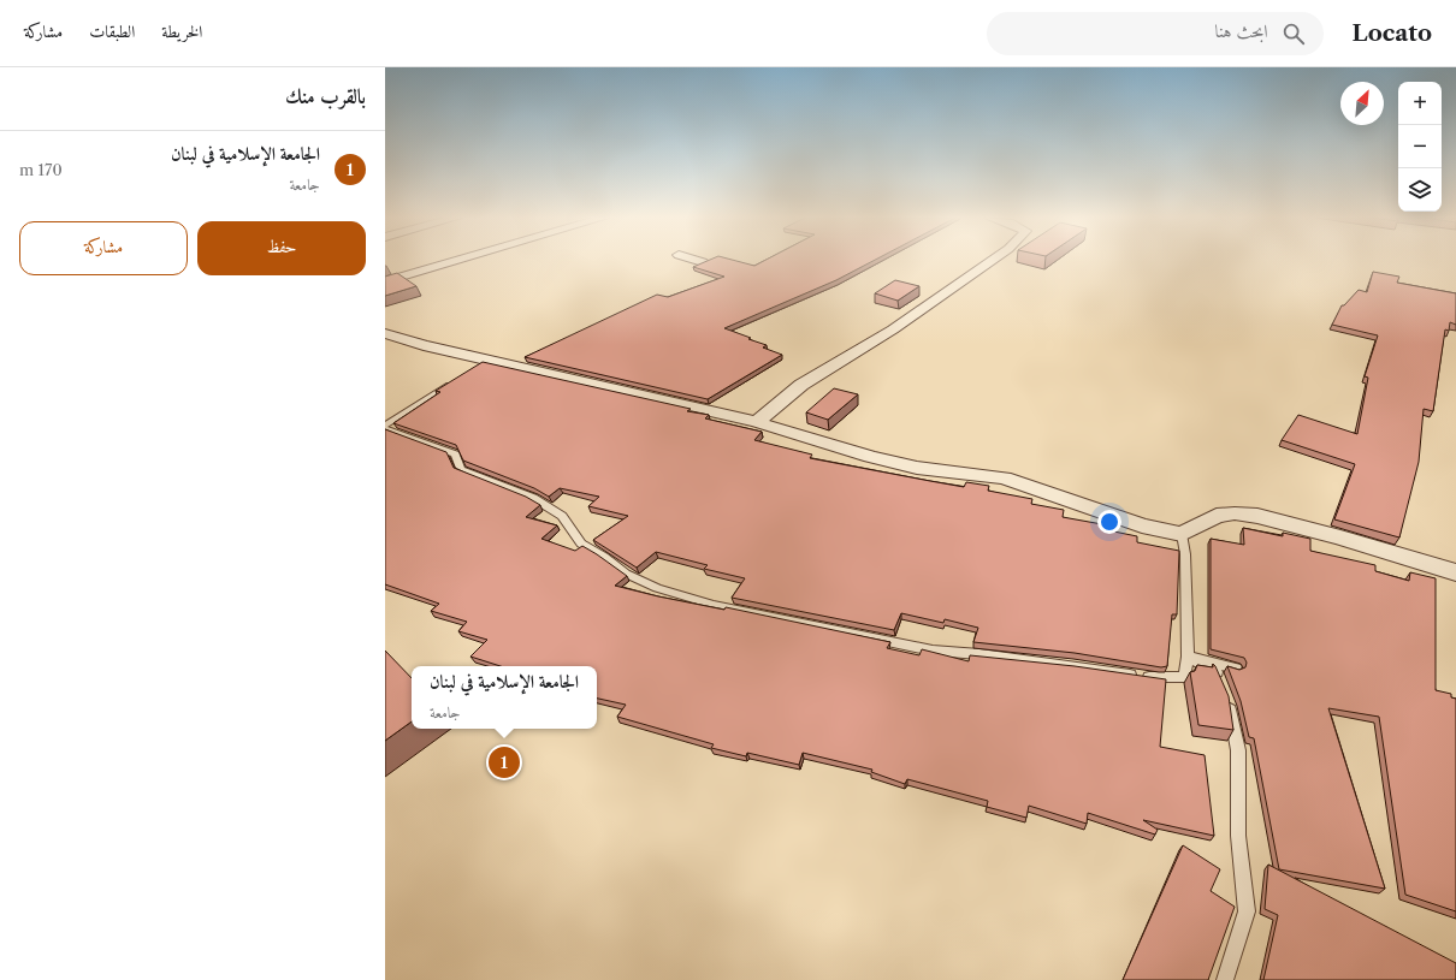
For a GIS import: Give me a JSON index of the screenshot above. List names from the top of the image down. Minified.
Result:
{"north":"top right","page":{"header":"Locato","search":"ابحث هنا","nav":["الخريطة","الطبقات","مشاركة"],"heading":"بالقرب منك","map_buttons":["+","−"],"list":[{"mark":"1","name":"الجامعة الإسلامية في لبنان","note":"جامعة","value":"170 m"}],"buttons":["حفظ","مشاركة"],"popup":["الجامعة الإسلامية في لبنان","جامعة"],"pins":"1"}}
